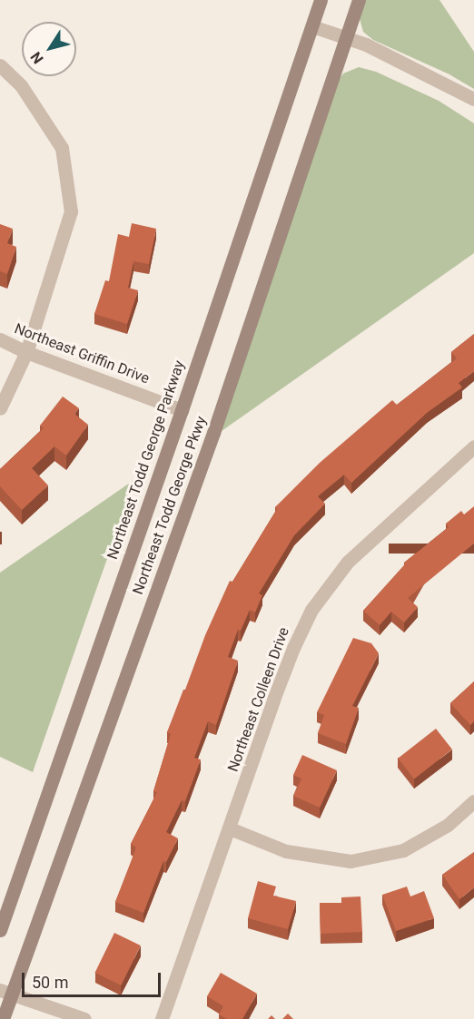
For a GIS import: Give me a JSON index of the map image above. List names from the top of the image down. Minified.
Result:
{"streets":{"main road":["Northeast Todd George Parkway","Northeast Todd George Pkwy"],"street":["Northeast Griffin Drive","Northeast Colleen Drive"]},"crossings":[["Northeast Griffin Drive","Northeast Todd George Parkway"]],"scale_bar":"50 m","north":"bottom left"}
